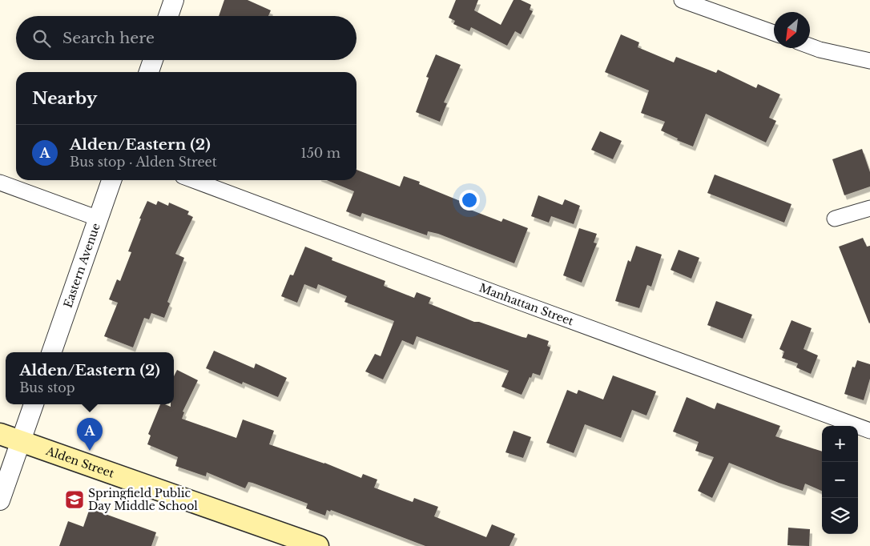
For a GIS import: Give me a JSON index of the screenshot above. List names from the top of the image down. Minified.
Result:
{"streets":{"main road":["Alden Street"],"street":["Eastern Avenue","Manhattan Street"]},"places":{"school or university":["Springfield Public Day Middle School"]},"north":"bottom left","page":{"search":"Search here","heading":"Nearby","list":[{"mark":"A","name":"Alden/Eastern (2)","note":"Bus stop · Alden Street","value":"150 m"}],"popup":["Alden/Eastern (2)","Bus stop"],"pins":"A","map_buttons":["+","−"]}}
